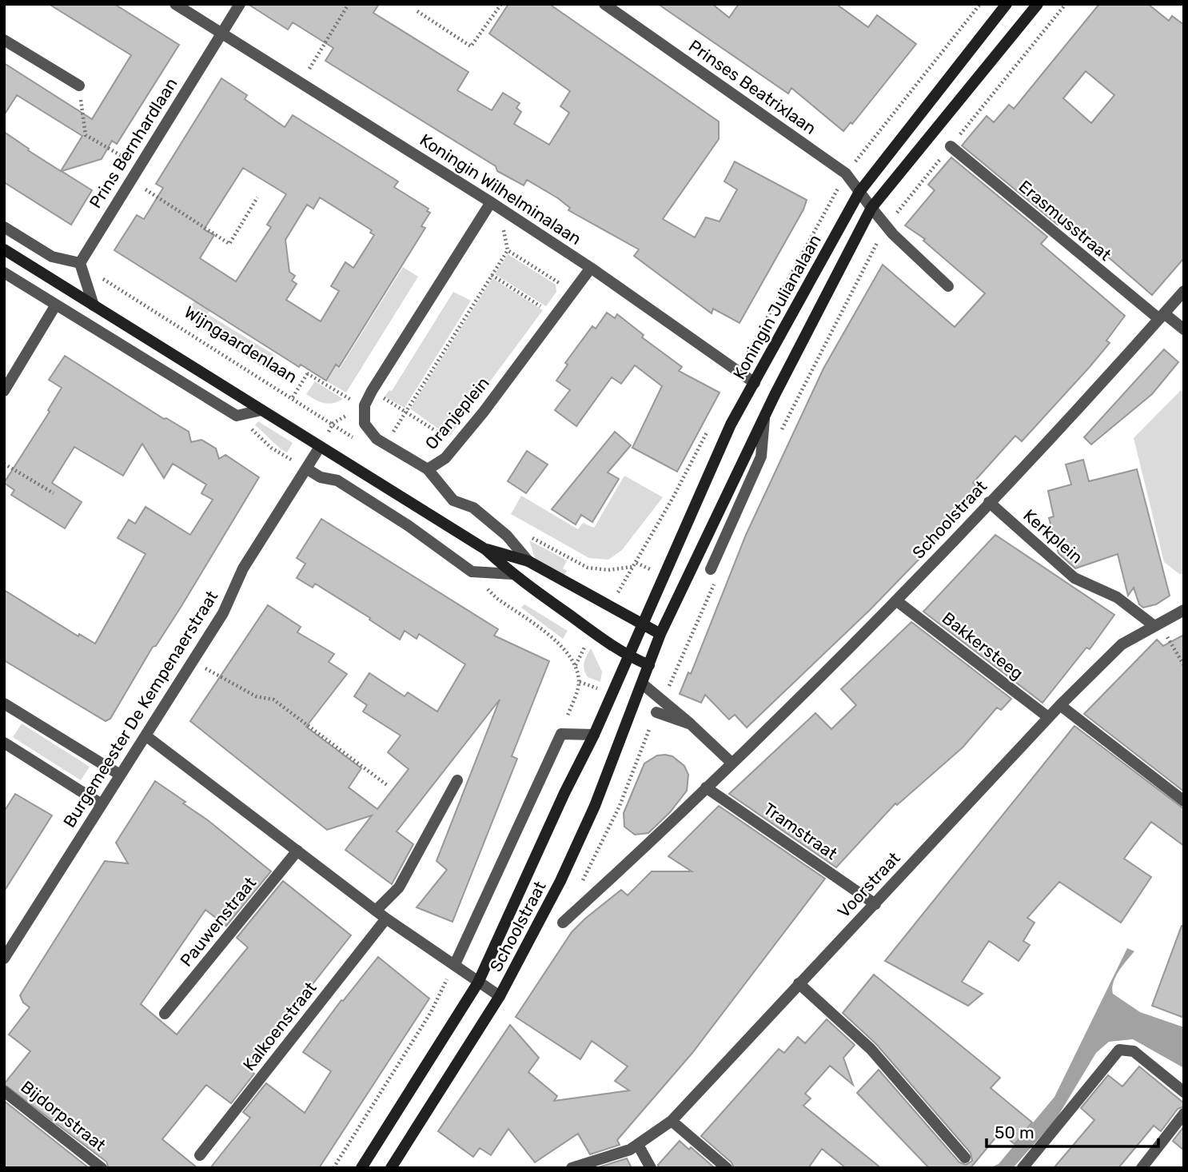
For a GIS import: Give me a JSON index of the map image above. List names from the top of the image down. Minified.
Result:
{"streets":{"main road":["Koningin Julianalaan","Schoolstraat"],"street":["Prinses Beatrixlaan","Prins Bernhardlaan","Koningin Wilhelminalaan","Erasmusstraat","Oranjeplein","Kerkplein","Bakkersteeg","Burgemeester De Kempenaerstraat","Tramstraat","Voorstraat","Pauwenstraat","Kalkoenstraat","Bijdorpstraat"],"path":["Wijngaardenlaan"]},"crossings":[["Prinses Beatrixlaan","Koningin Julianalaan"],["Prins Bernhardlaan","Koningin Wilhelminalaan"],["Prins Bernhardlaan","Wijngaardenlaan"],["Koningin Wilhelminalaan","Koningin Julianalaan"],["Koningin Wilhelminalaan","Oranjeplein"],["Erasmusstraat","Schoolstraat"],["Koningin Julianalaan","Schoolstraat"],["Schoolstraat","Kerkplein"],["Schoolstraat","Bakkersteeg"],["Schoolstraat","Tramstraat"],["Kerkplein","Voorstraat"],["Bakkersteeg","Voorstraat"],["Tramstraat","Voorstraat"]],"scale_bar":"50 m"}
